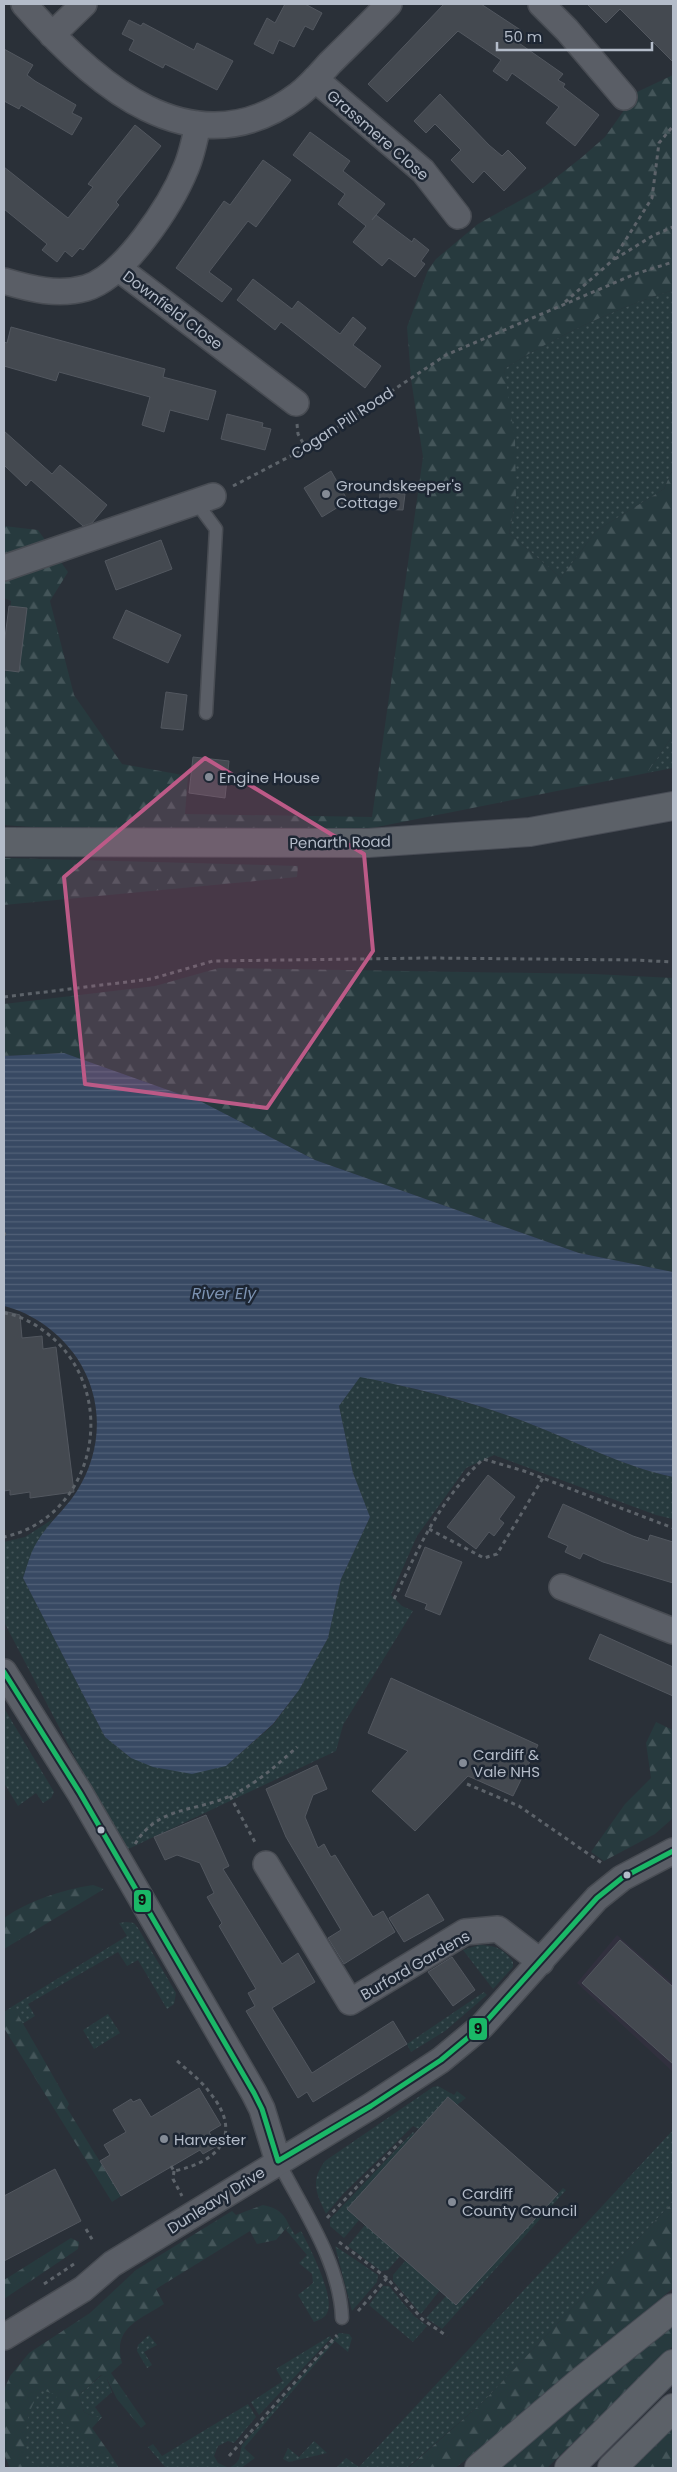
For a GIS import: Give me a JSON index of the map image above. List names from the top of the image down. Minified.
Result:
{"streets":{"main road":["Penarth Road"],"street":["Grassmere Close","Downfield Close","Burford Gardens","Dunleavy Drive"],"path":["Cogan Pill Road"]},"crossings":[["Burford Gardens","Dunleavy Drive"]],"water":["River Ely"],"places":["Groundskeeper's Cottage","Engine House","Cardiff & Vale NHS","Harvester","Cardiff County Council"],"lines":["transit line 9"],"scale_bar":"50 m"}
